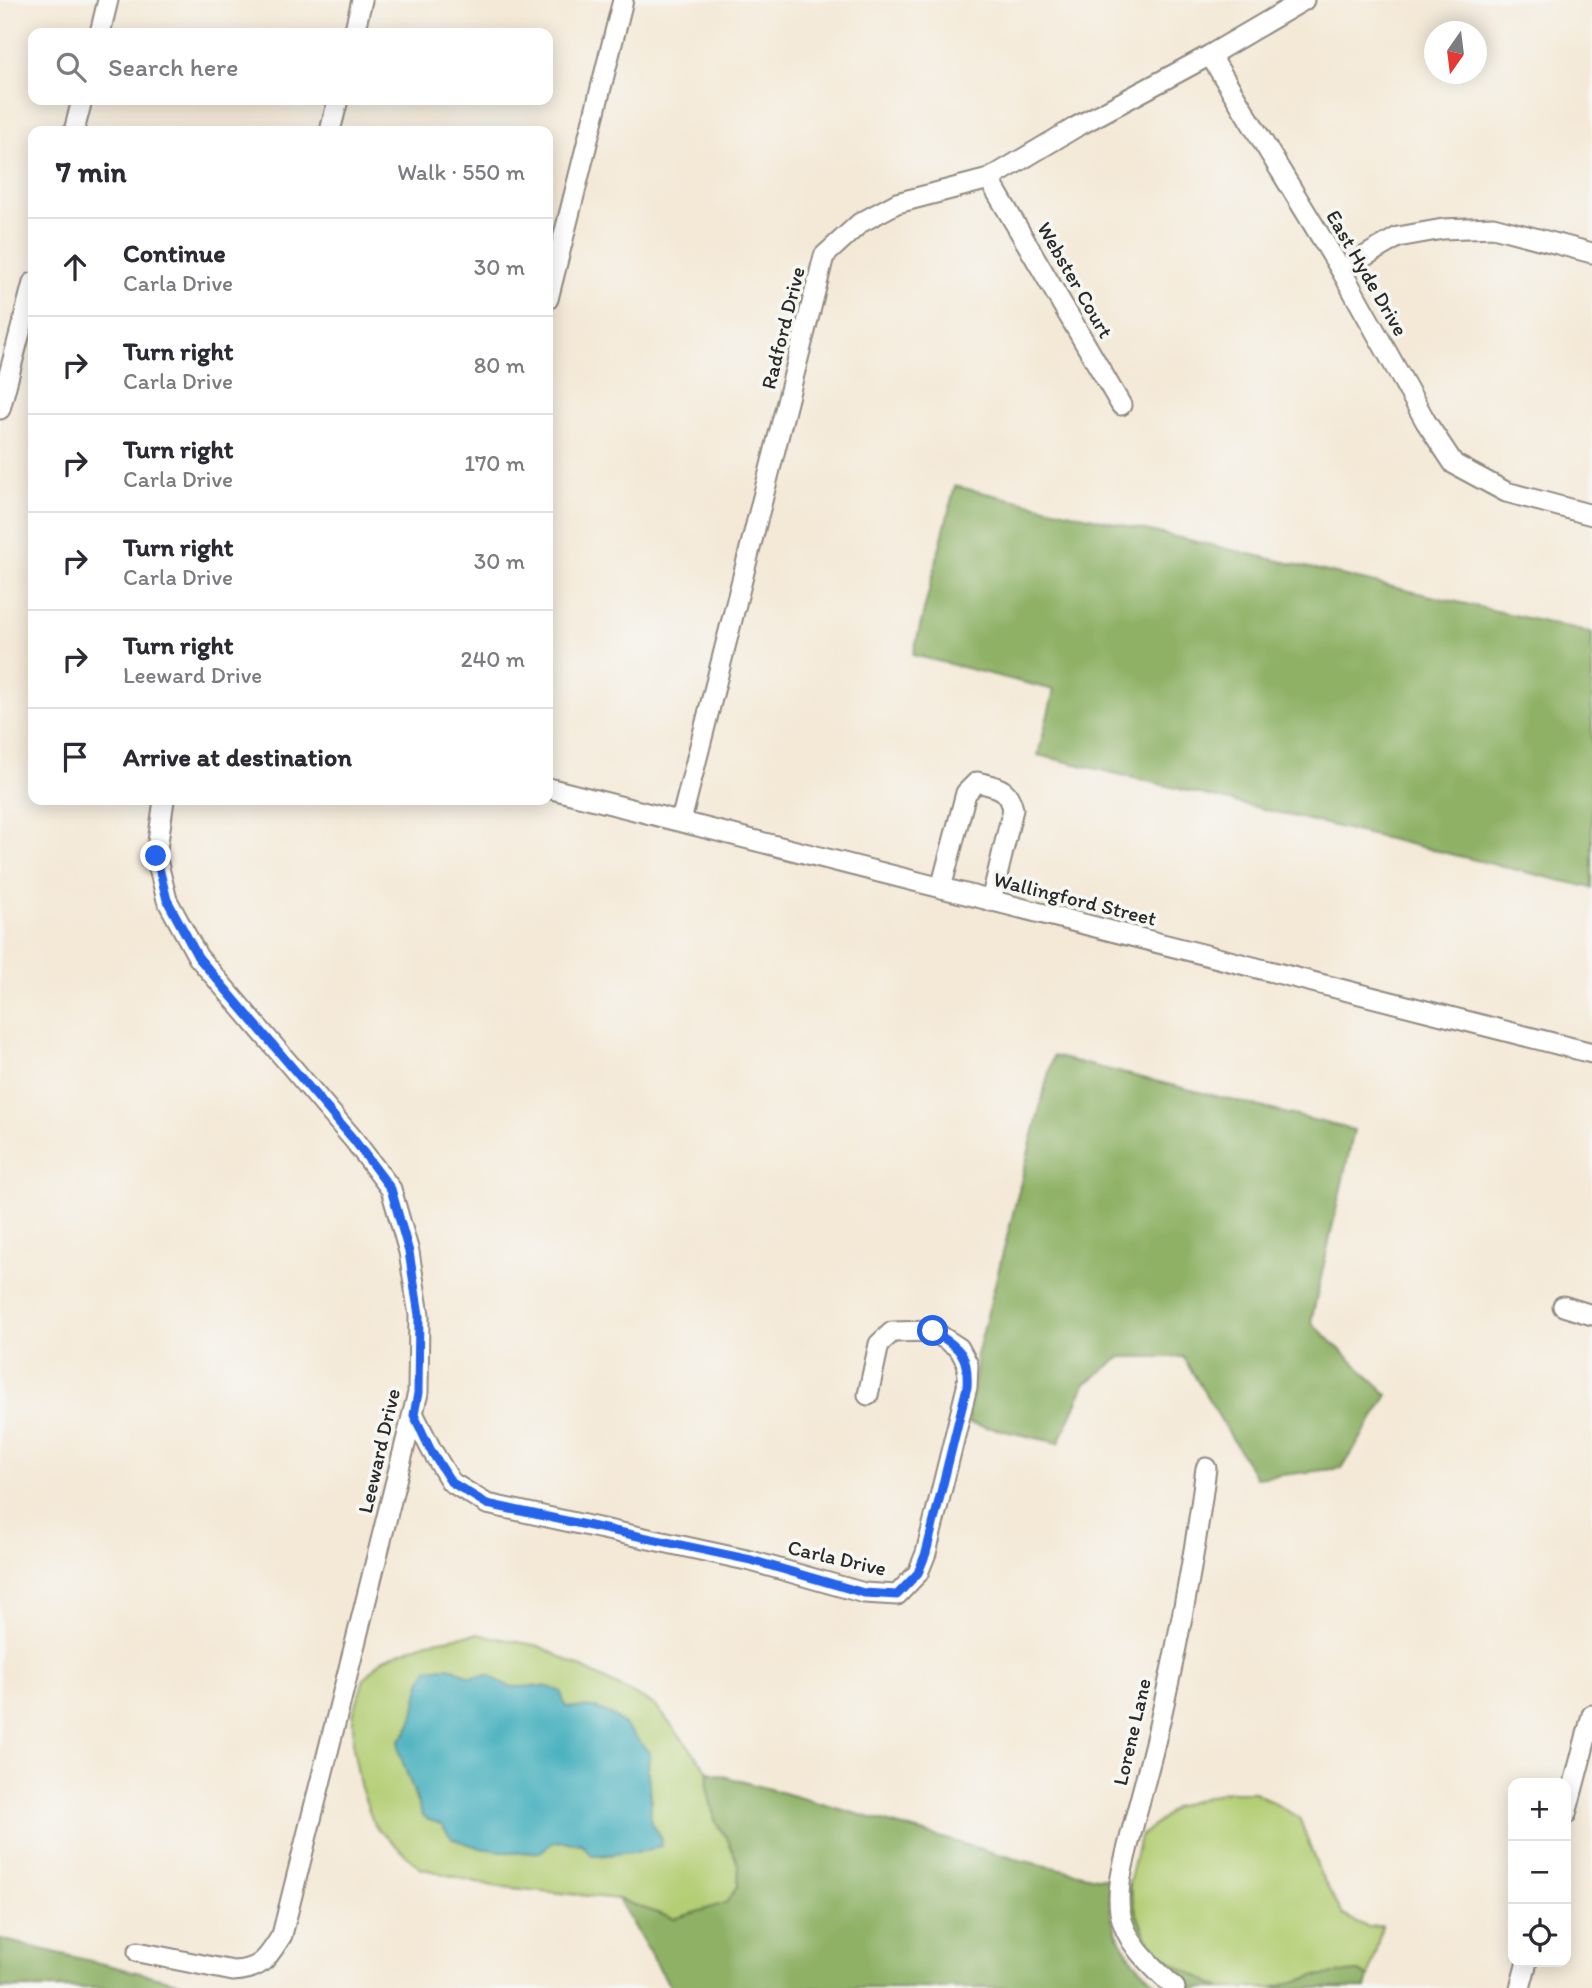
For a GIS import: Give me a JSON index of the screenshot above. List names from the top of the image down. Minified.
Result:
{"streets":{"street":["East Hyde Drive","Webster Court","Radford Drive","Wallingford Street","Leeward Drive","Carla Drive","Lorene Lane"]},"crossings":[["East Hyde Drive","Radford Drive"],["Webster Court","Radford Drive"],["Radford Drive","Wallingford Street"],["Leeward Drive","Carla Drive"]],"north":"bottom","page":{"search":"Search here","heading":["7 min","Walk · 550 m"],"list":[["Continue","Carla Drive","30 m"],["Turn right","Carla Drive","80 m"],["Turn right","Carla Drive","170 m"],["Turn right","Carla Drive","30 m"],["Turn right","Leeward Drive","240 m"],"Arrive at destination"],"map_buttons":["+","−"]}}
